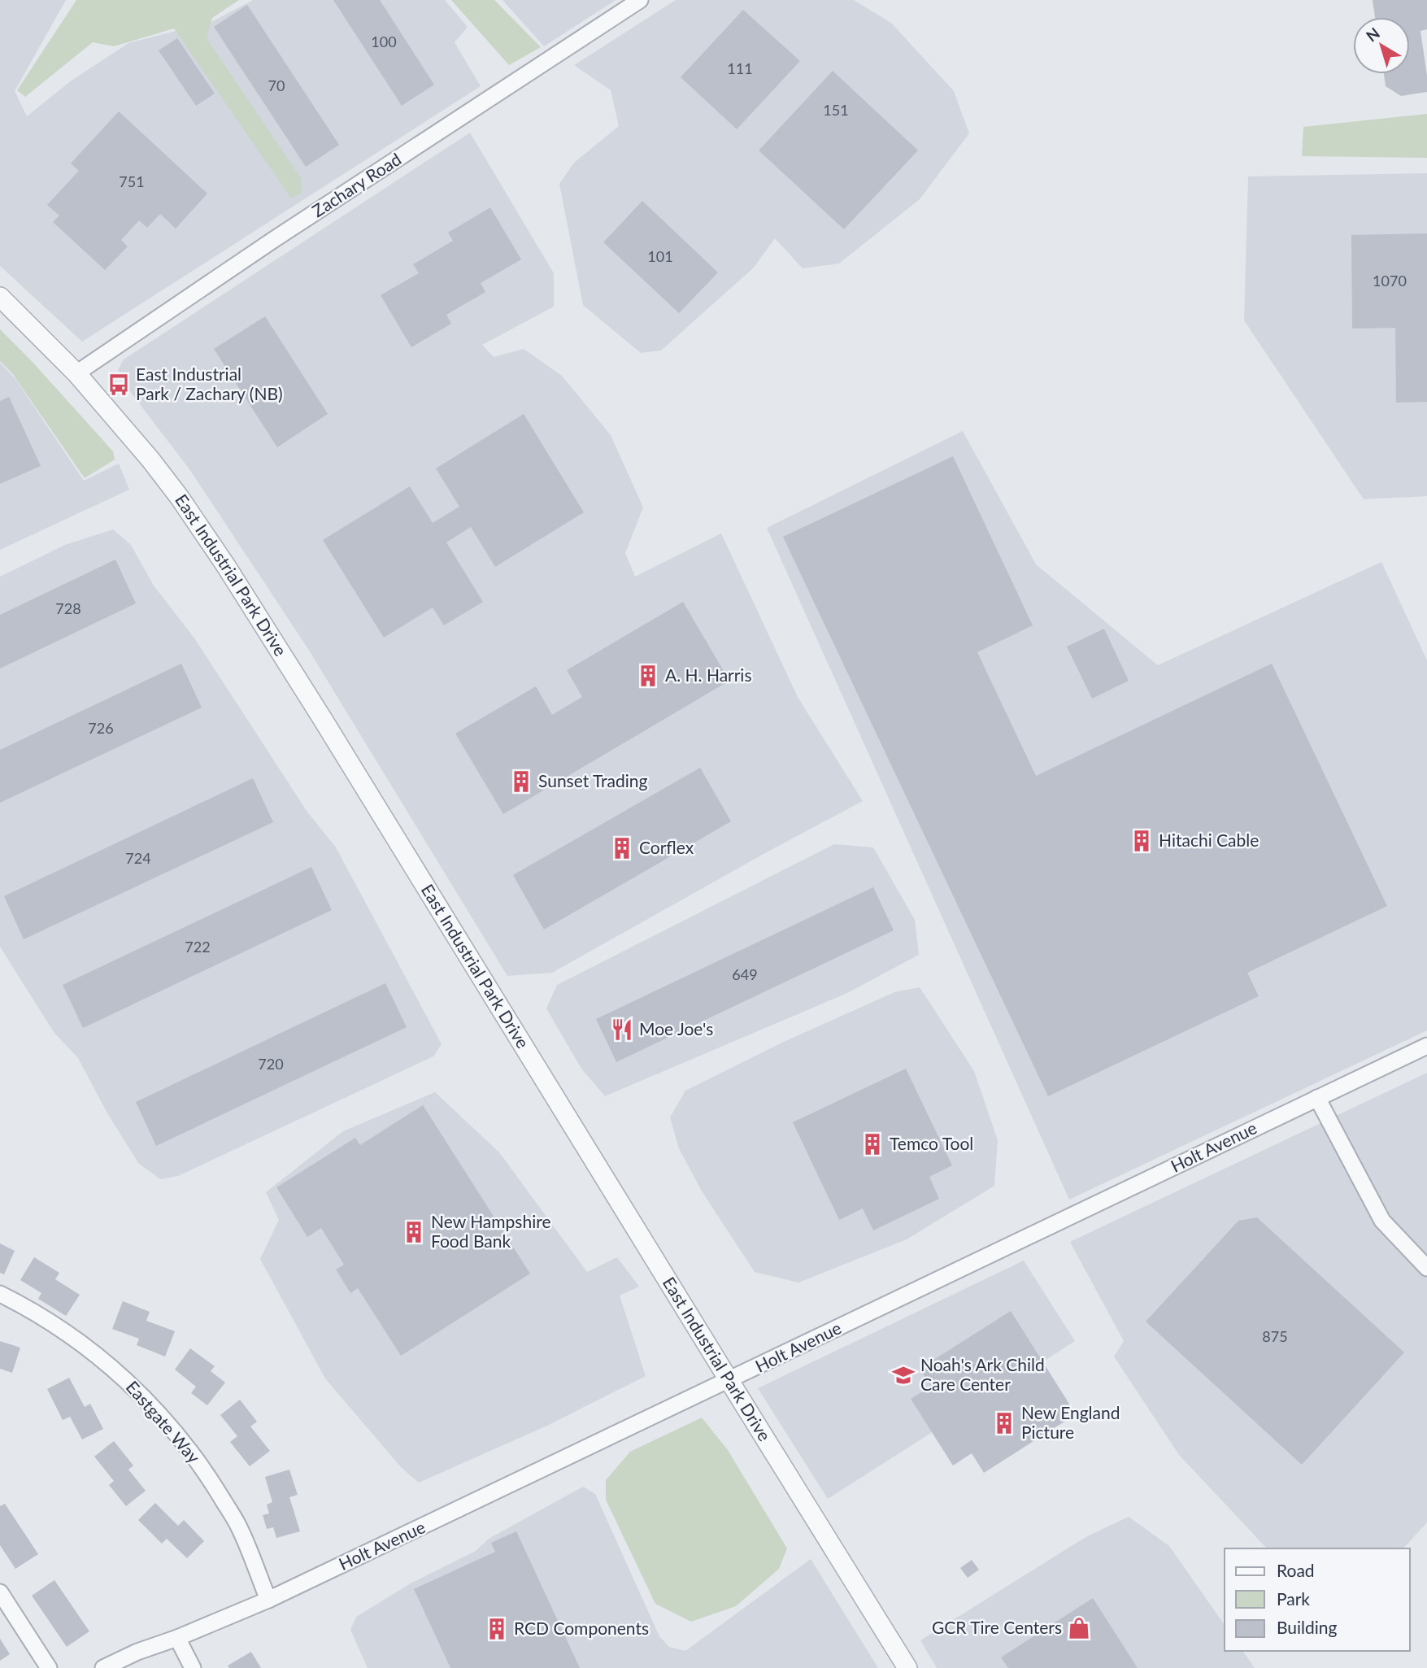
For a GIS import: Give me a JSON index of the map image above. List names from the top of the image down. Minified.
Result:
{"streets":{"street":["Zachary Road","East Industrial Park Drive","Holt Avenue","Eastgate Way"]},"crossings":[["Zachary Road","East Industrial Park Drive"],["East Industrial Park Drive","Holt Avenue"],["Holt Avenue","Eastgate Way"]],"places":{"bus stop":["East Industrial Park / Zachary (NB)"],"building":["A. H. Harris","Sunset Trading","Hitachi Cable","Corflex","Temco Tool","New Hampshire Food Bank","New England Picture","RCD Components"],"restaurant":["Moe Joe's"],"school or university":["Noah's Ark Child Care Center"],"shop":["GCR Tire Centers"]},"house_numbers":["100","111","70","151","751","101","1070","728","726","724","722","649","720","875"],"legend":["Road","Park","Building"],"north":"top left"}
